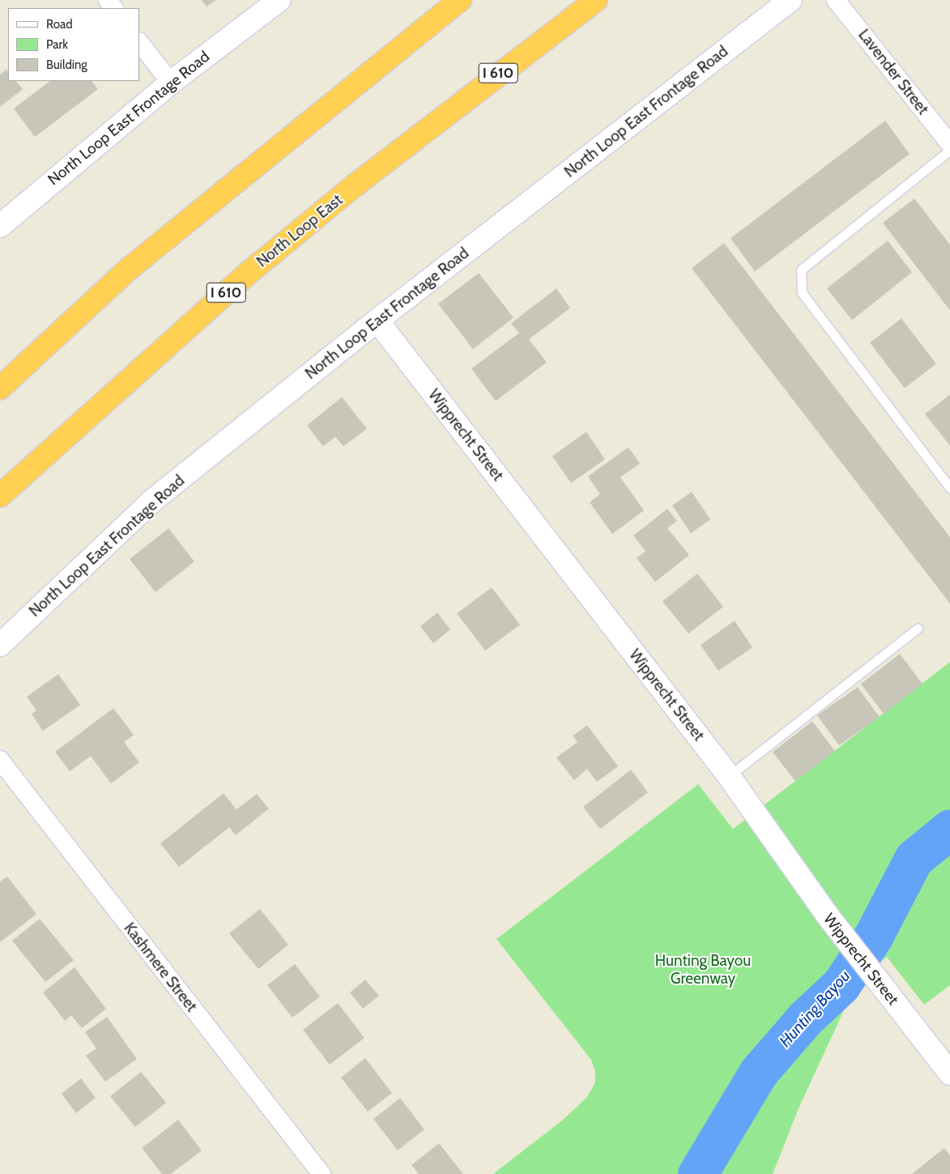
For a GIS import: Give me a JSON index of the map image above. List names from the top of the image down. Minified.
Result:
{"streets":{"highway":["I 610","North Loop East"],"main road":["North Loop East Frontage Road","Wipprecht Street"],"street":["Lavender Street","Kashmere Street"]},"crossings":[["North Loop East Frontage Road","Wipprecht Street"]],"water":["Hunting Bayou"],"parks":["Hunting Bayou Greenway"],"legend":["Road","Park","Building"]}
